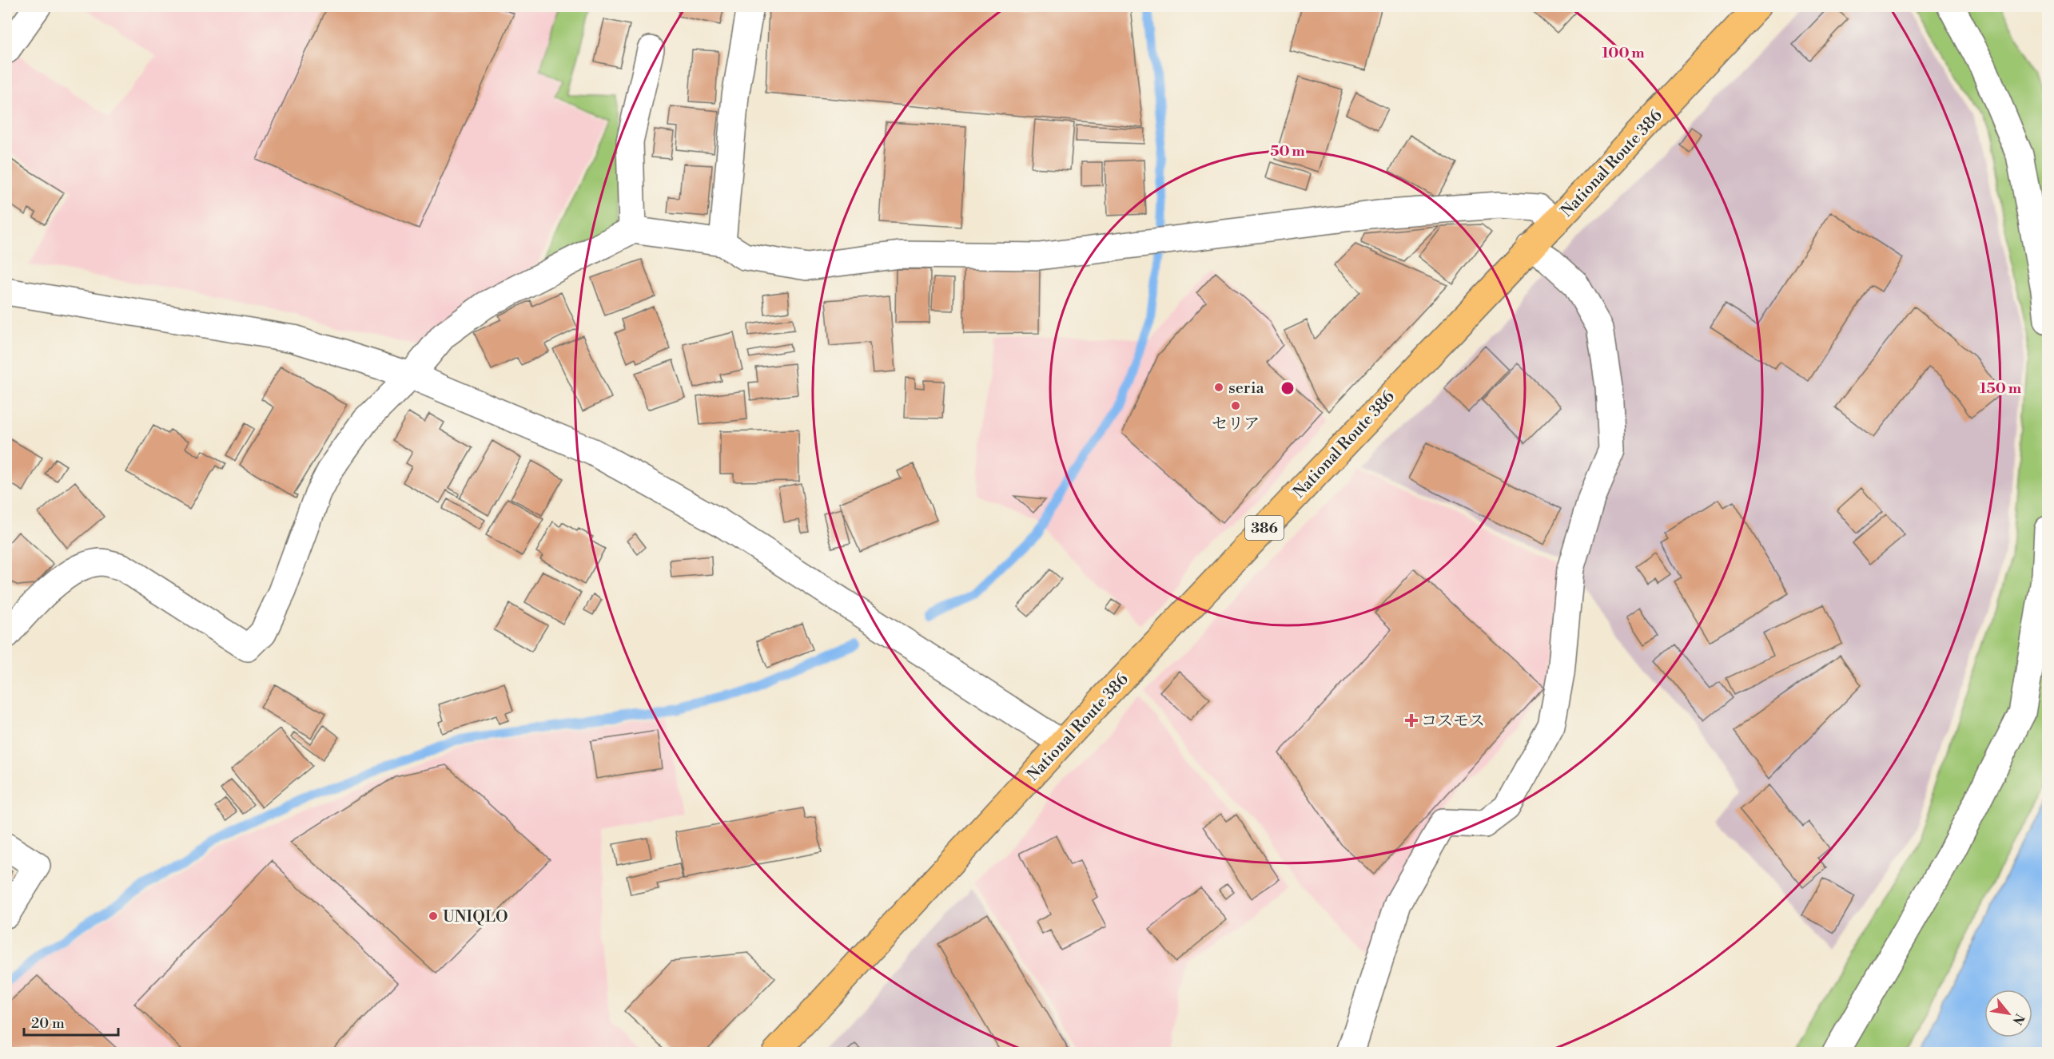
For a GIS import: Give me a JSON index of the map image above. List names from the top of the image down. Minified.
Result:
{"streets":{"highway":["National Route 386","386"]},"places":{"other":["seria","セリア","UNIQLO"],"health":["コスモス"]},"scale_bar":"20 m","north":"bottom right","rings":["100 m","50 m","150 m"]}
